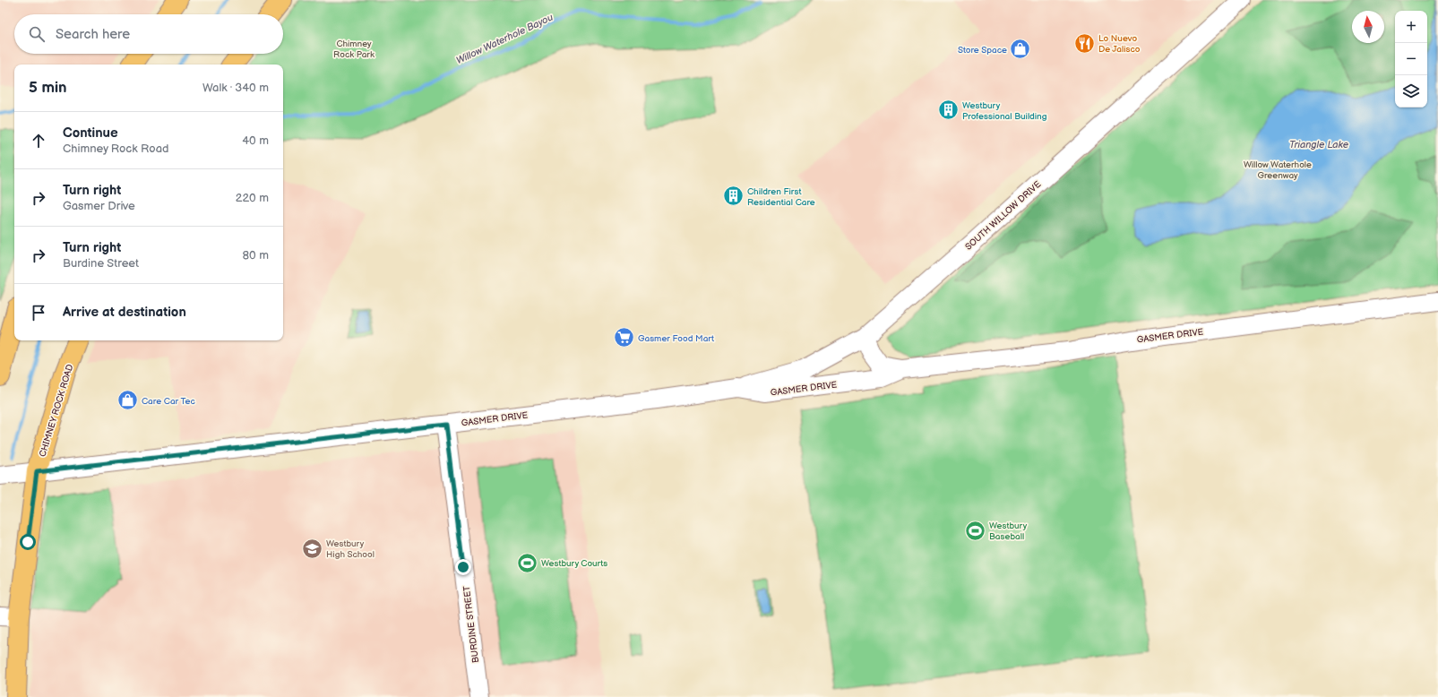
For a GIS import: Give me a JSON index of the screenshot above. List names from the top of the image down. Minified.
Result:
{"streets":{"main road":["CHIMNEY ROCK ROAD"],"street":["SOUTH WILLOW DRIVE","GASMER DRIVE","BURDINE STREET"]},"crossings":[["SOUTH WILLOW DRIVE","GASMER DRIVE"],["GASMER DRIVE","CHIMNEY ROCK ROAD"],["GASMER DRIVE","BURDINE STREET"]],"water":["Willow Waterhole Bayou","Triangle Lake"],"parks":["Chimney Rock Park","Willow Waterhole Greenway"],"places":{"restaurant":["Lo Nuevo De Jalisco"],"shop":["Store Space","Care Car Tec"],"building":["Westbury Professional Building","Children First Residential Care"],"supermarket":["Gasmer Food Mart"],"sports":["Westbury Baseball","Westbury Courts"],"school or university":["Westbury High School"]},"north":"top","page":{"map_buttons":["+","−"],"search":"Search here","heading":["5 min","Walk · 340 m"],"list":[["Continue","Chimney Rock Road","40 m"],["Turn right","Gasmer Drive","220 m"],["Turn right","Burdine Street","80 m"],"Arrive at destination"]}}
